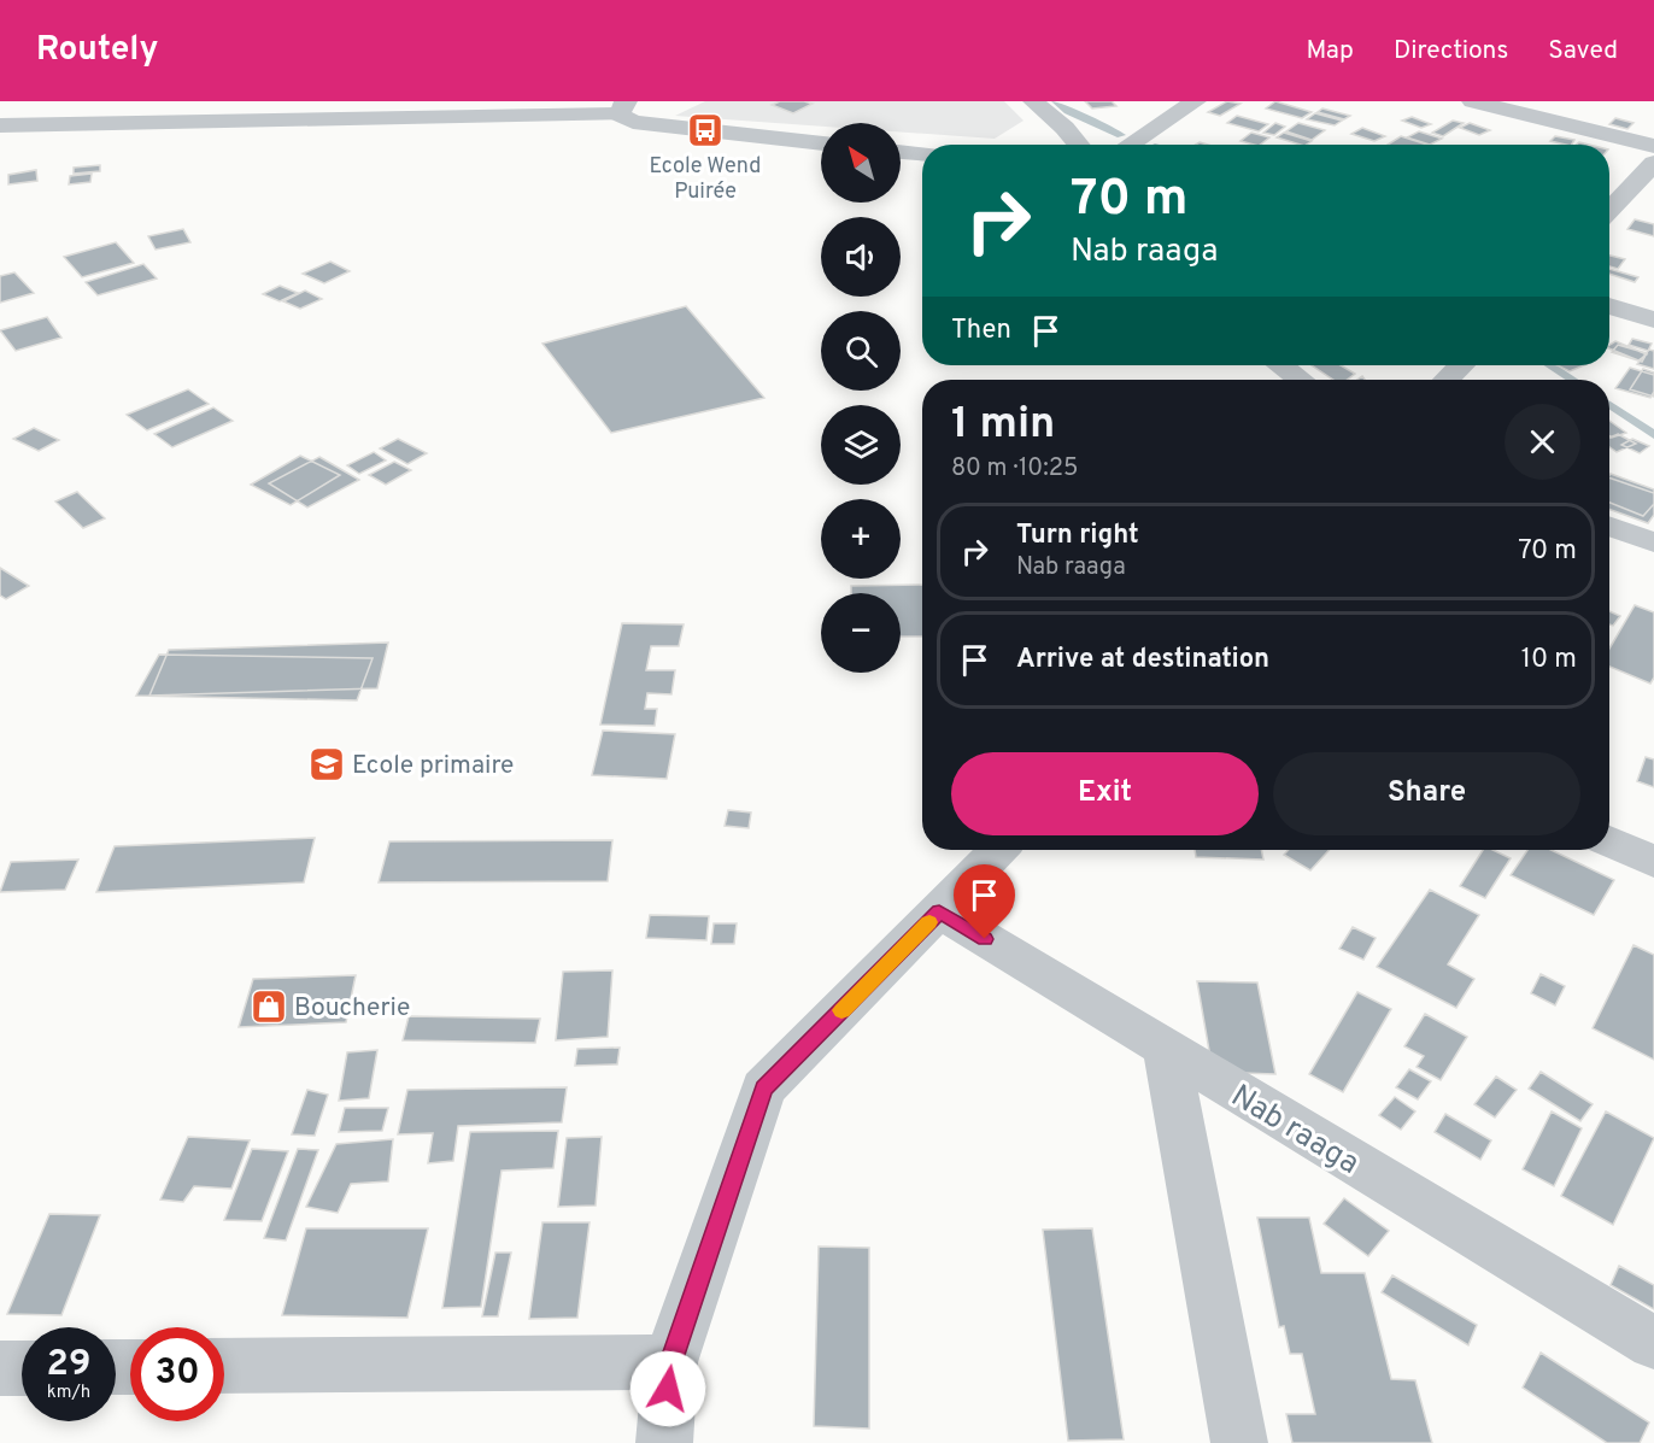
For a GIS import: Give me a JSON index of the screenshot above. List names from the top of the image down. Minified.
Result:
{"streets":{"street":["Nab raaga"]},"places":{"bus stop":["Ecole Wend Puirée"],"school or university":["Ecole primaire"],"shop":["Boucherie"]},"north":"top left","page":{"header":"Routely","nav":["Map","Directions","Saved"],"map_buttons":["+","−"],"turn":["70 m","Nab raaga"],"then":"Then","heading":["1 min","80 m · 10:25"],"list":[{"name":"Turn right","note":"Nab raaga","value":"70 m"},{"name":"Arrive at destination","value":"10 m"}],"buttons":["Exit","Share"],"speed":"29 km/h","limit":"30"}}
